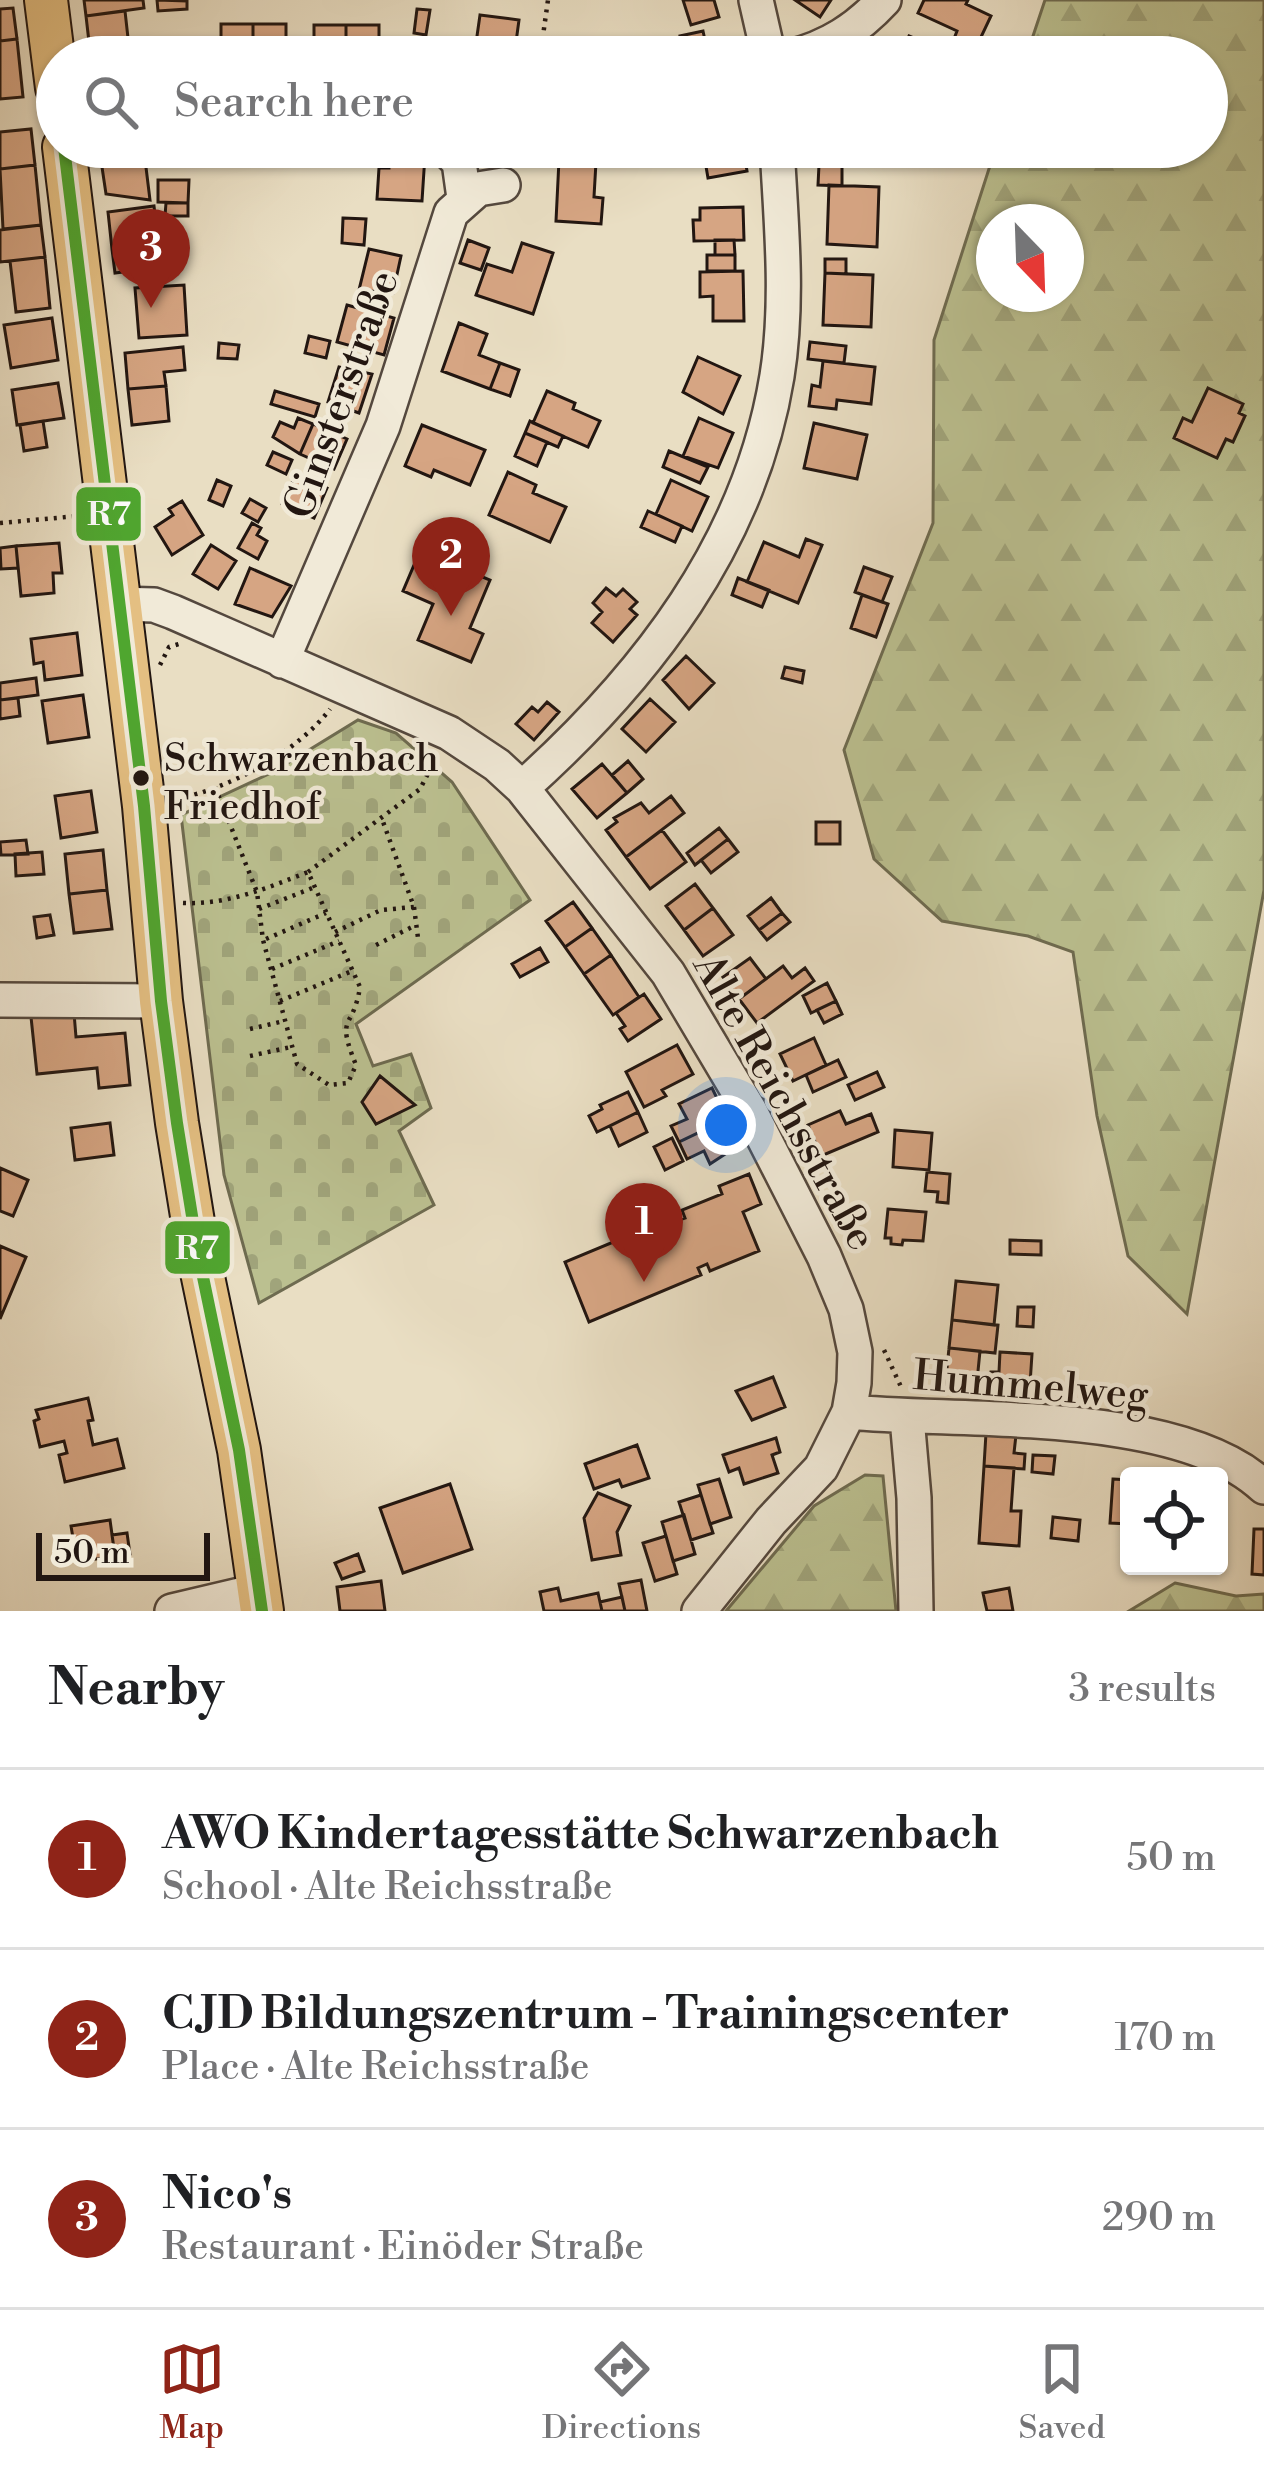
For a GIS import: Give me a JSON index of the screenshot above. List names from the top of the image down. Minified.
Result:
{"streets":{"street":["Ginsterstraße","Alte Reichsstraße","Hummelweg"]},"crossings":[["Ginsterstraße","Alte Reichsstraße"],["Alte Reichsstraße","Hummelweg"]],"places":["Schwarzenbach Friedhof"],"lines":["transit line R7"],"scale_bar":"50 m","north":"bottom right","page":{"search":"Search here","pins":["3","2","1"],"scale":"50 m","heading":["Nearby","3 results"],"list":[{"mark":"1","name":"AWO Kindertagesstätte Schwarzenbach","note":"School · Alte Reichsstraße","value":"50 m"},{"mark":"2","name":"CJD Bildungszentrum - Trainingscenter","note":"Place · Alte Reichsstraße","value":"170 m"},{"mark":"3","name":"Nico's","note":"Restaurant · Einöder Straße","value":"290 m"}],"nav":["Map","Directions","Saved"]}}
